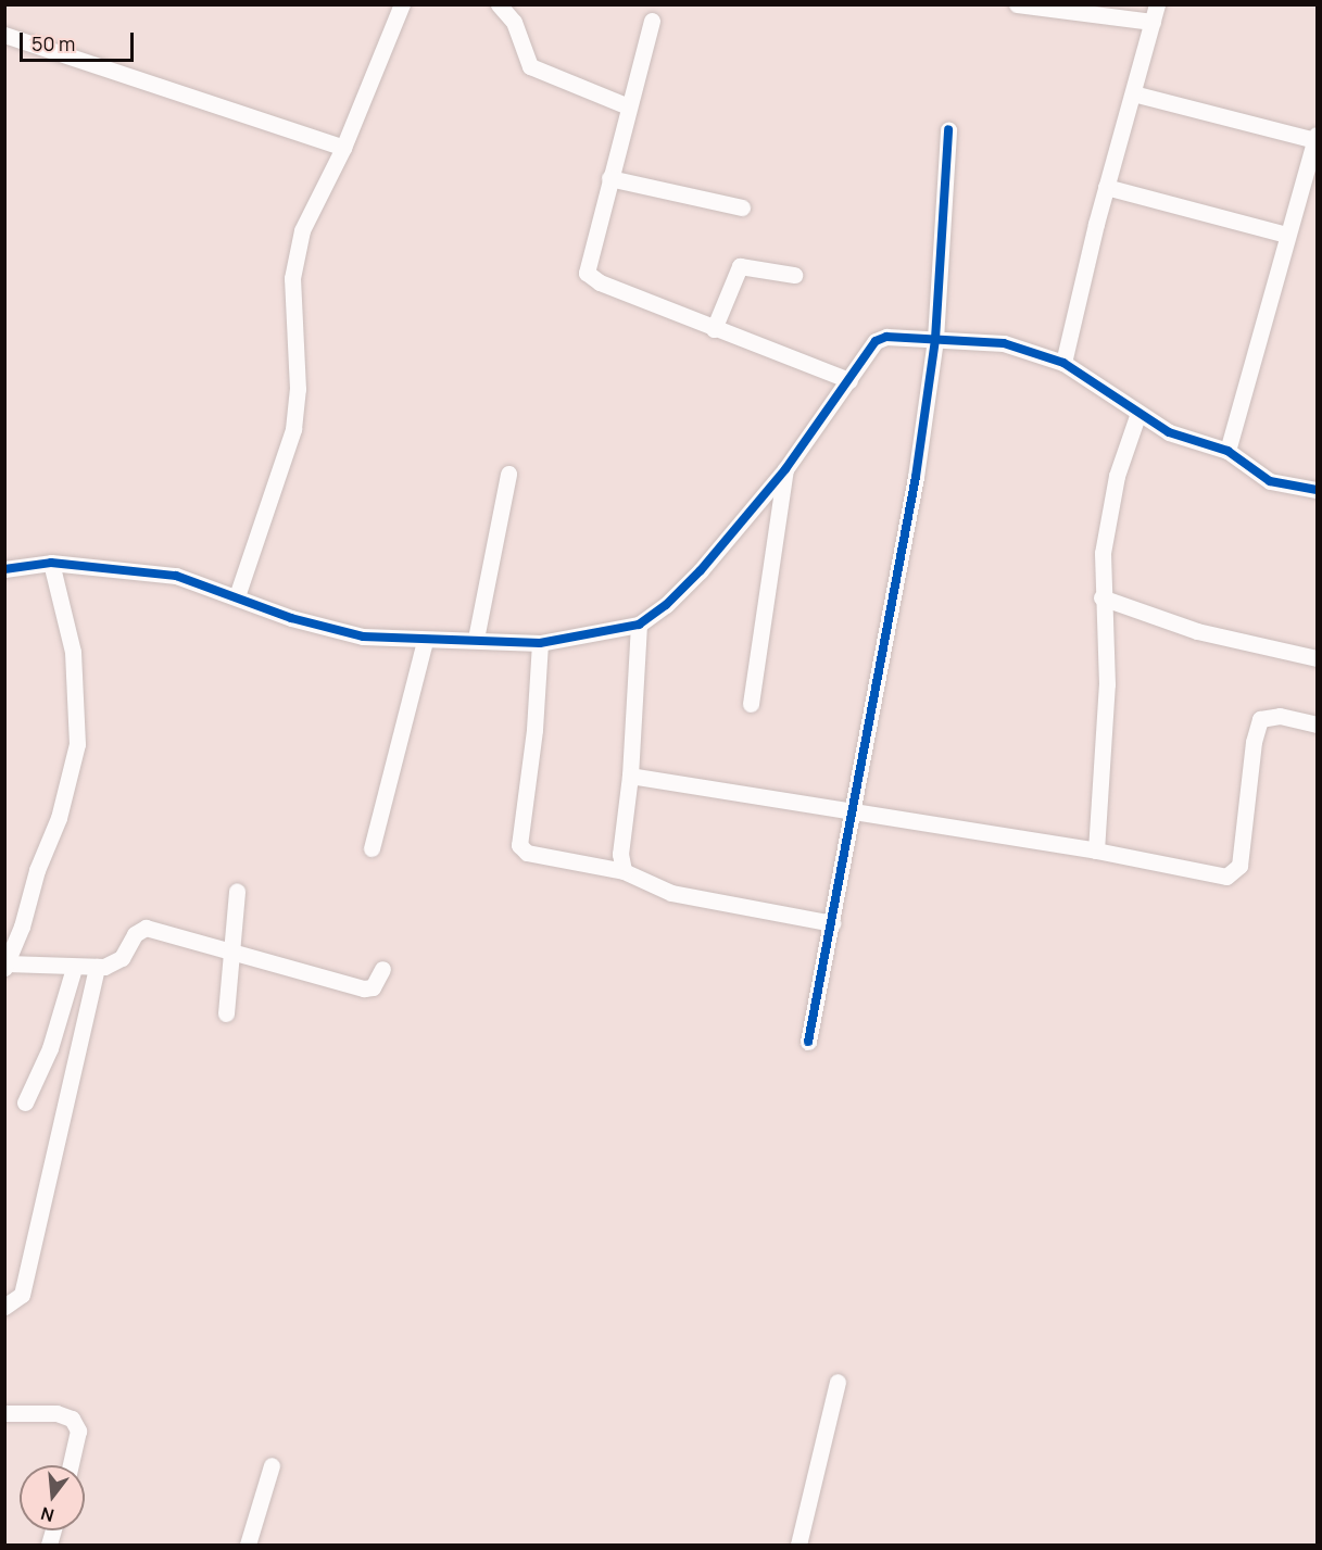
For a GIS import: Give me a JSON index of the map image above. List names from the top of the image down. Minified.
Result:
{"scale_bar":"50 m","north":"bottom"}
